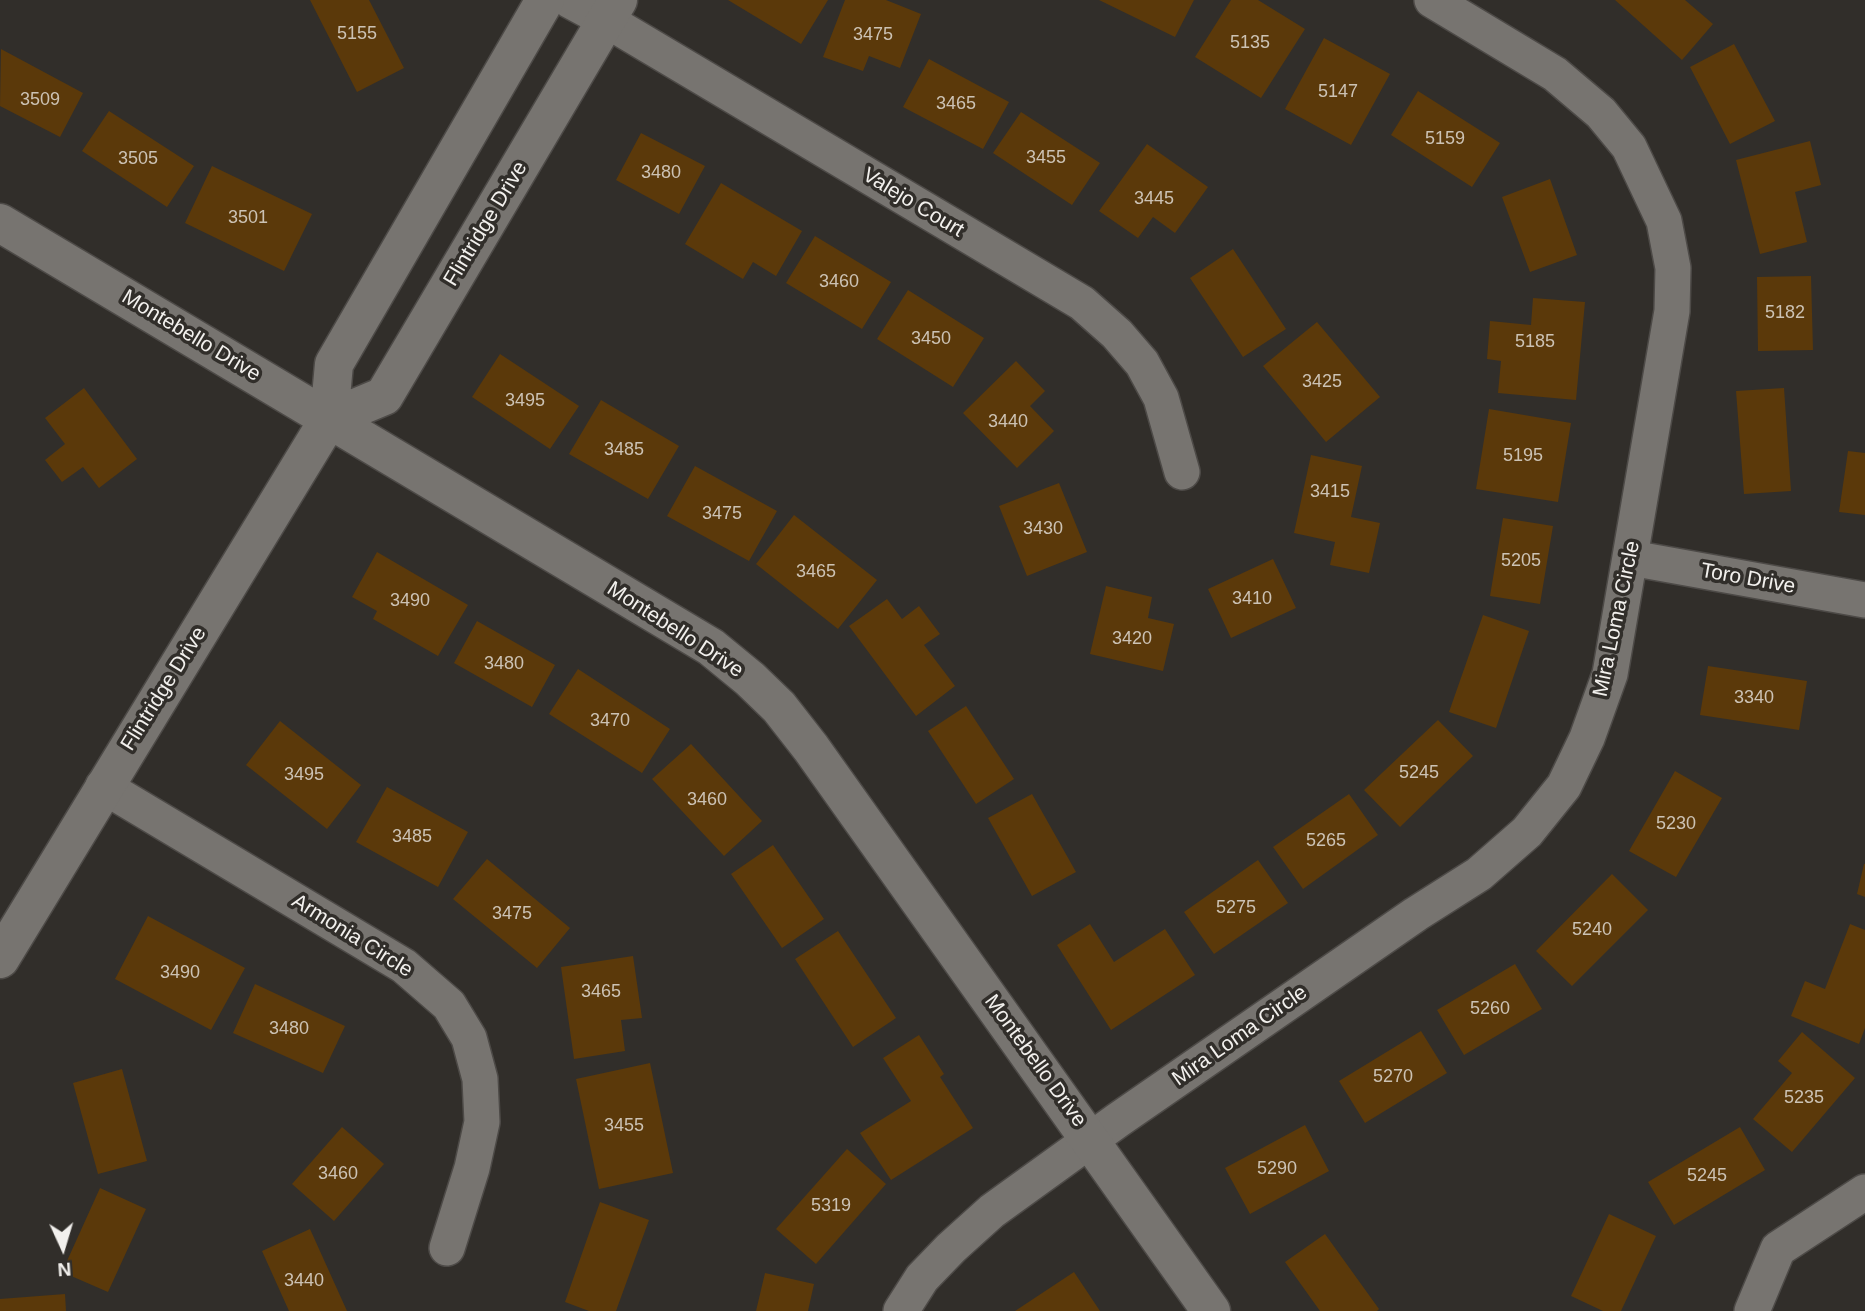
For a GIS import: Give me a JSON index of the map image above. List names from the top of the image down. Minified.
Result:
{"streets":{"street":["Valejo Court","Flintridge Drive","Montebello Drive","Toro Drive","Mira Loma Circle","Armonia Circle"]},"crossings":[["Valejo Court","Flintridge Drive"],["Flintridge Drive","Montebello Drive"],["Flintridge Drive","Armonia Circle"],["Montebello Drive","Mira Loma Circle"],["Toro Drive","Mira Loma Circle"]],"house_numbers":["5155","3475","5135","5147","3509","3465","5159","3455","3505","3480","3445","3501","3460","5182","3450","5185","3425","3495","3440","3485","5195","3415","3475","3430","5205","3465","3410","3490","3420","3480","3340","3470","5245","3495","3460","5230","3485","5265","5275","3475","5240","3490","3465","5260","3480","5270","5235","3455","5290","3460","5245","5319","3440"],"north":"bottom"}
